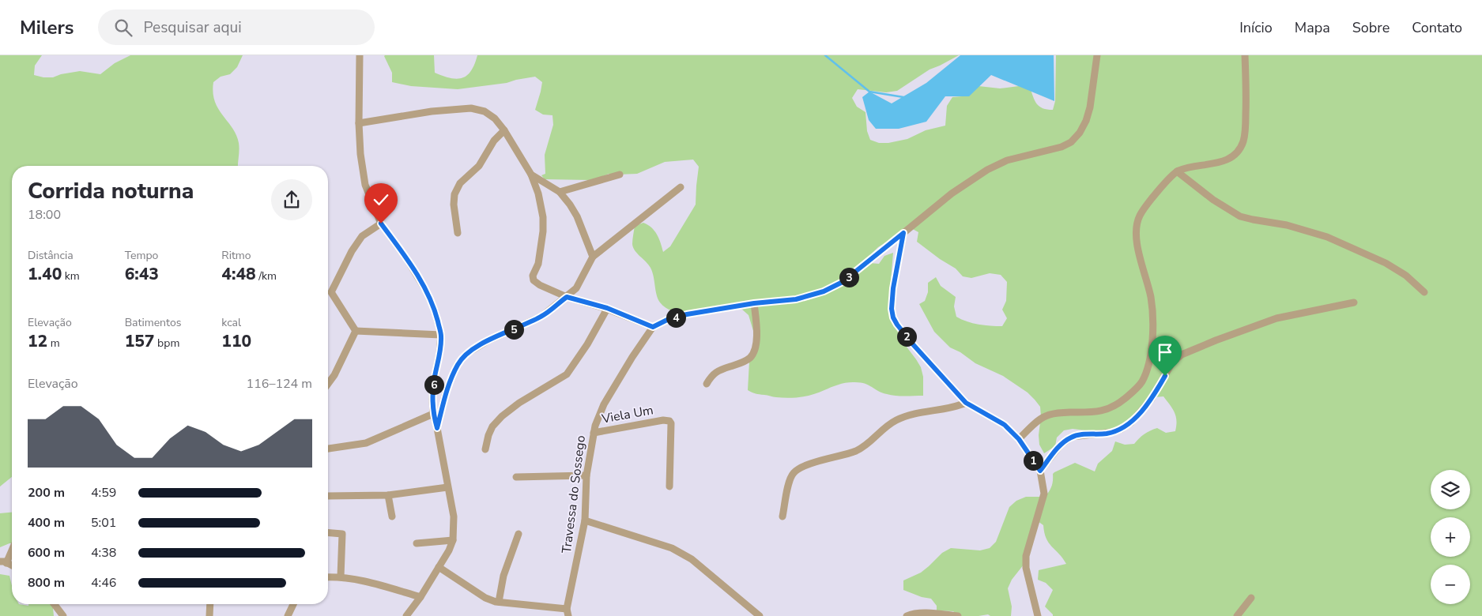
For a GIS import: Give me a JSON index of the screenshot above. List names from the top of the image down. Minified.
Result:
{"streets":{"street":["Viela Um","Travessa do Sossego"]},"crossings":[["Viela Um","Travessa do Sossego"]],"page":{"header":"Milers","search":"Pesquisar aqui","nav":["Início","Mapa","Sobre","Contato"],"heading":["Corrida noturna","18:00"],"stats":[["Distância","1.40 km"],["Tempo","6:43"],["Ritmo","4:48 /km"],["Elevação","12 m"],["Batimentos","157 bpm"],["kcal","110"]],"pins":["3","4","5","2","6","1"],"chart":["Elevação","116–124 m"],"map_buttons":["+","−"],"list":[{"name":"200 m","note":"4:59"},{"name":"400 m","note":"5:01"},{"name":"600 m","note":"4:38"},{"name":"800 m","note":"4:46"}]}}
